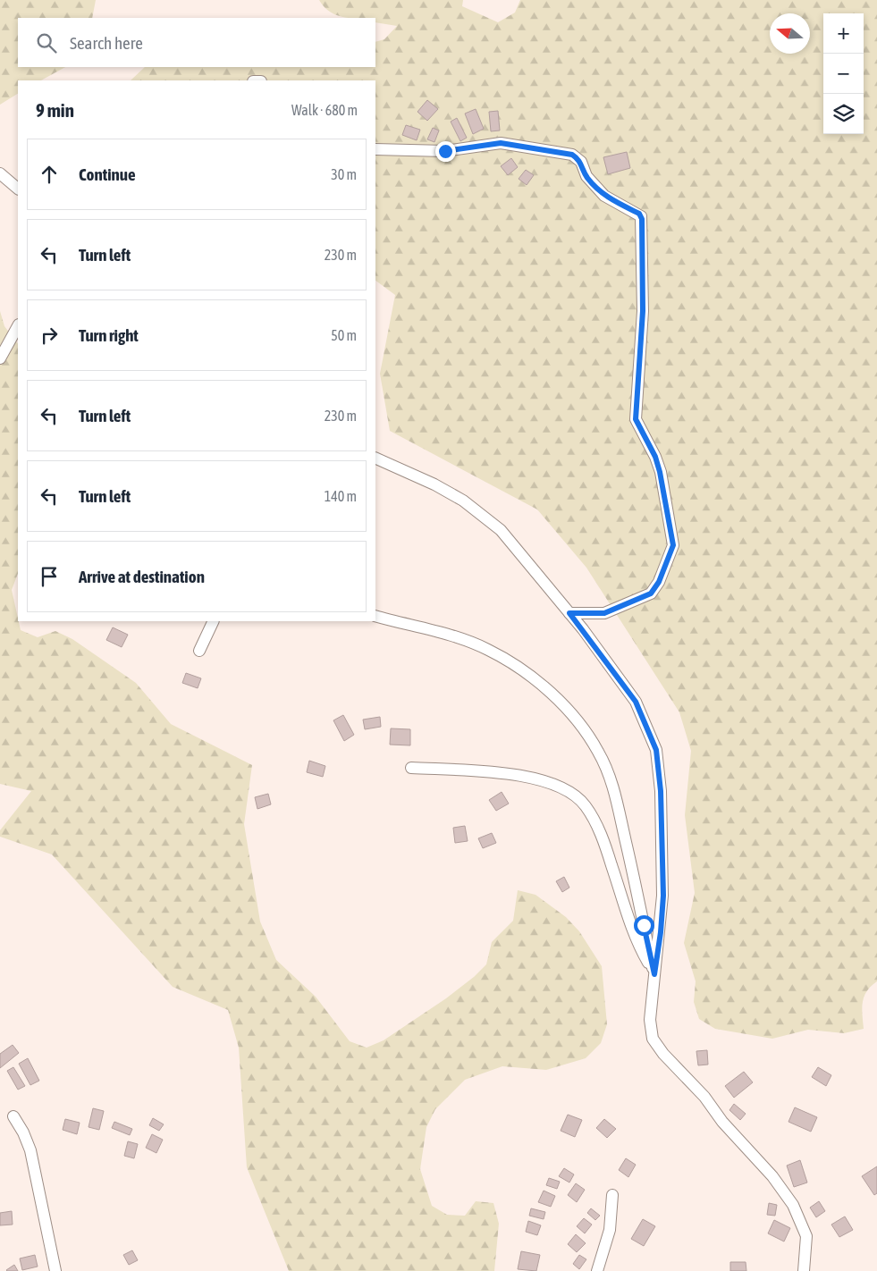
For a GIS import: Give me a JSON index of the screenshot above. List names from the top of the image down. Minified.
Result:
{"north":"left","page":{"map_buttons":["+","−"],"search":"Search here","heading":["9 min","Walk · 680 m"],"list":[["Continue","30 m"],["Turn left","230 m"],["Turn right","50 m"],["Turn left","230 m"],["Turn left","140 m"],"Arrive at destination"]}}
